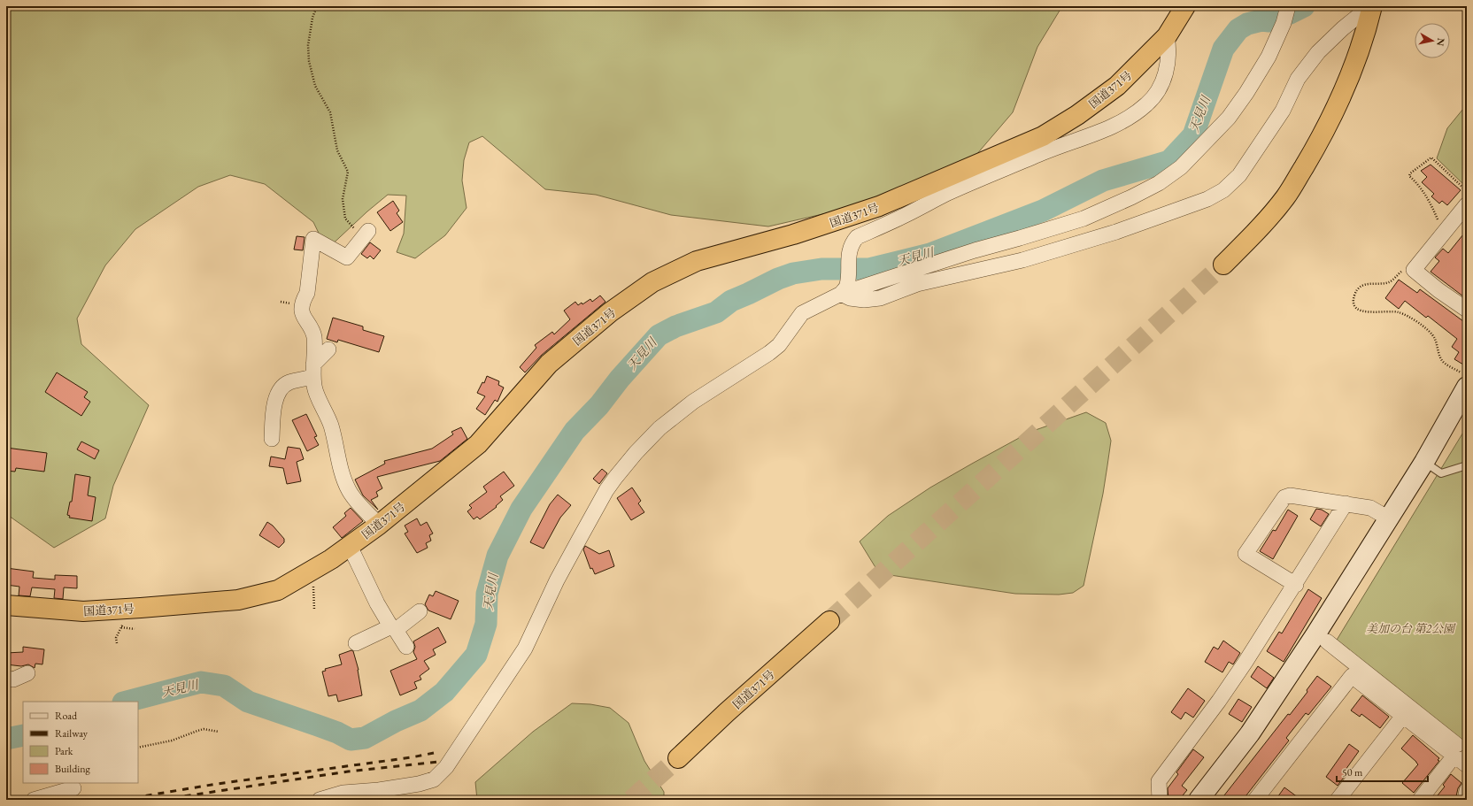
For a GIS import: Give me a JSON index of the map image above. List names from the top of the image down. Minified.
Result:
{"streets":{"highway":["国道371号"]},"water":["天見川"],"parks":["美加の台 第2公園"],"legend":["Road","Railway","Park","Building"],"scale_bar":"50 m","north":"right"}
